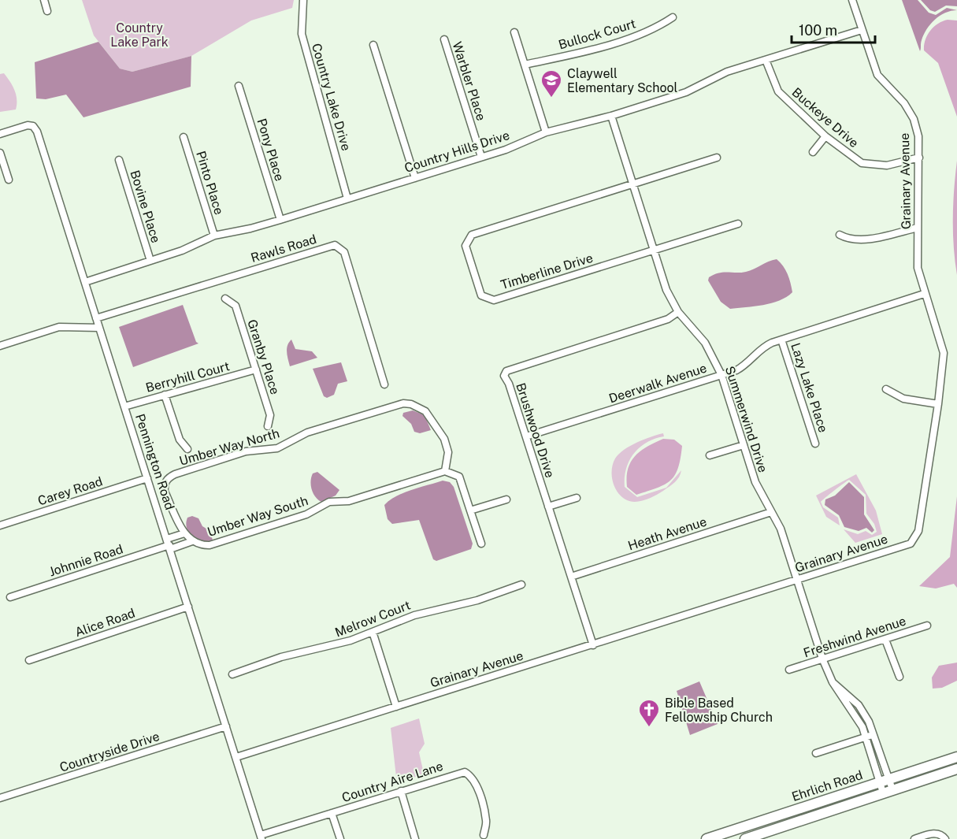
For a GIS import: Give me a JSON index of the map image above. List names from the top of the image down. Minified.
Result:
{"streets":{"main road":["Ehrlich Road"],"street":["Bullock Court","Warbler Place","Country Lake Drive","Buckeye Drive","Pony Place","Country Hills Drive","Grainary Avenue","Pinto Place","Bovine Place","Rawls Road","Timberline Drive","Granby Place","Berryhill Court","Deerwalk Avenue","Lazy Lake Place","Summerwind Drive","Brushwood Drive","Umber Way North","Pennington Road","Carey Road","Umber Way South","Heath Avenue","Johnnie Road","Melrow Court","Alice Road","Freshwind Avenue","Countryside Drive","Country Aire Lane"]},"crossings":[["Warbler Place","Country Hills Drive"],["Country Lake Drive","Country Hills Drive"],["Buckeye Drive","Country Hills Drive"],["Buckeye Drive","Grainary Avenue"],["Pony Place","Country Hills Drive"],["Country Hills Drive","Grainary Avenue"],["Country Hills Drive","Pinto Place"],["Country Hills Drive","Bovine Place"],["Country Hills Drive","Summerwind Drive"],["Country Hills Drive","Pennington Road"],["Grainary Avenue","Deerwalk Avenue"],["Grainary Avenue","Summerwind Drive"],["Grainary Avenue","Brushwood Drive"],["Grainary Avenue","Pennington Road"],["Rawls Road","Pennington Road"],["Timberline Drive","Summerwind Drive"],["Granby Place","Berryhill Court"],["Berryhill Court","Pennington Road"],["Deerwalk Avenue","Lazy Lake Place"],["Deerwalk Avenue","Summerwind Drive"],["Deerwalk Avenue","Brushwood Drive"],["Summerwind Drive","Brushwood Drive"],["Summerwind Drive","Heath Avenue"],["Summerwind Drive","Freshwind Avenue"],["Summerwind Drive","Ehrlich Road"],["Brushwood Drive","Heath Avenue"],["Umber Way North","Umber Way South"],["Pennington Road","Carey Road"],["Pennington Road","Johnnie Road"],["Pennington Road","Alice Road"],["Pennington Road","Countryside Drive"],["Pennington Road","Country Aire Lane"]],"parks":["Country Lake Park"],"places":{"school or university":["Claywell Elementary School"],"church":["Bible Based Fellowship Church"]},"scale_bar":"100 m"}
